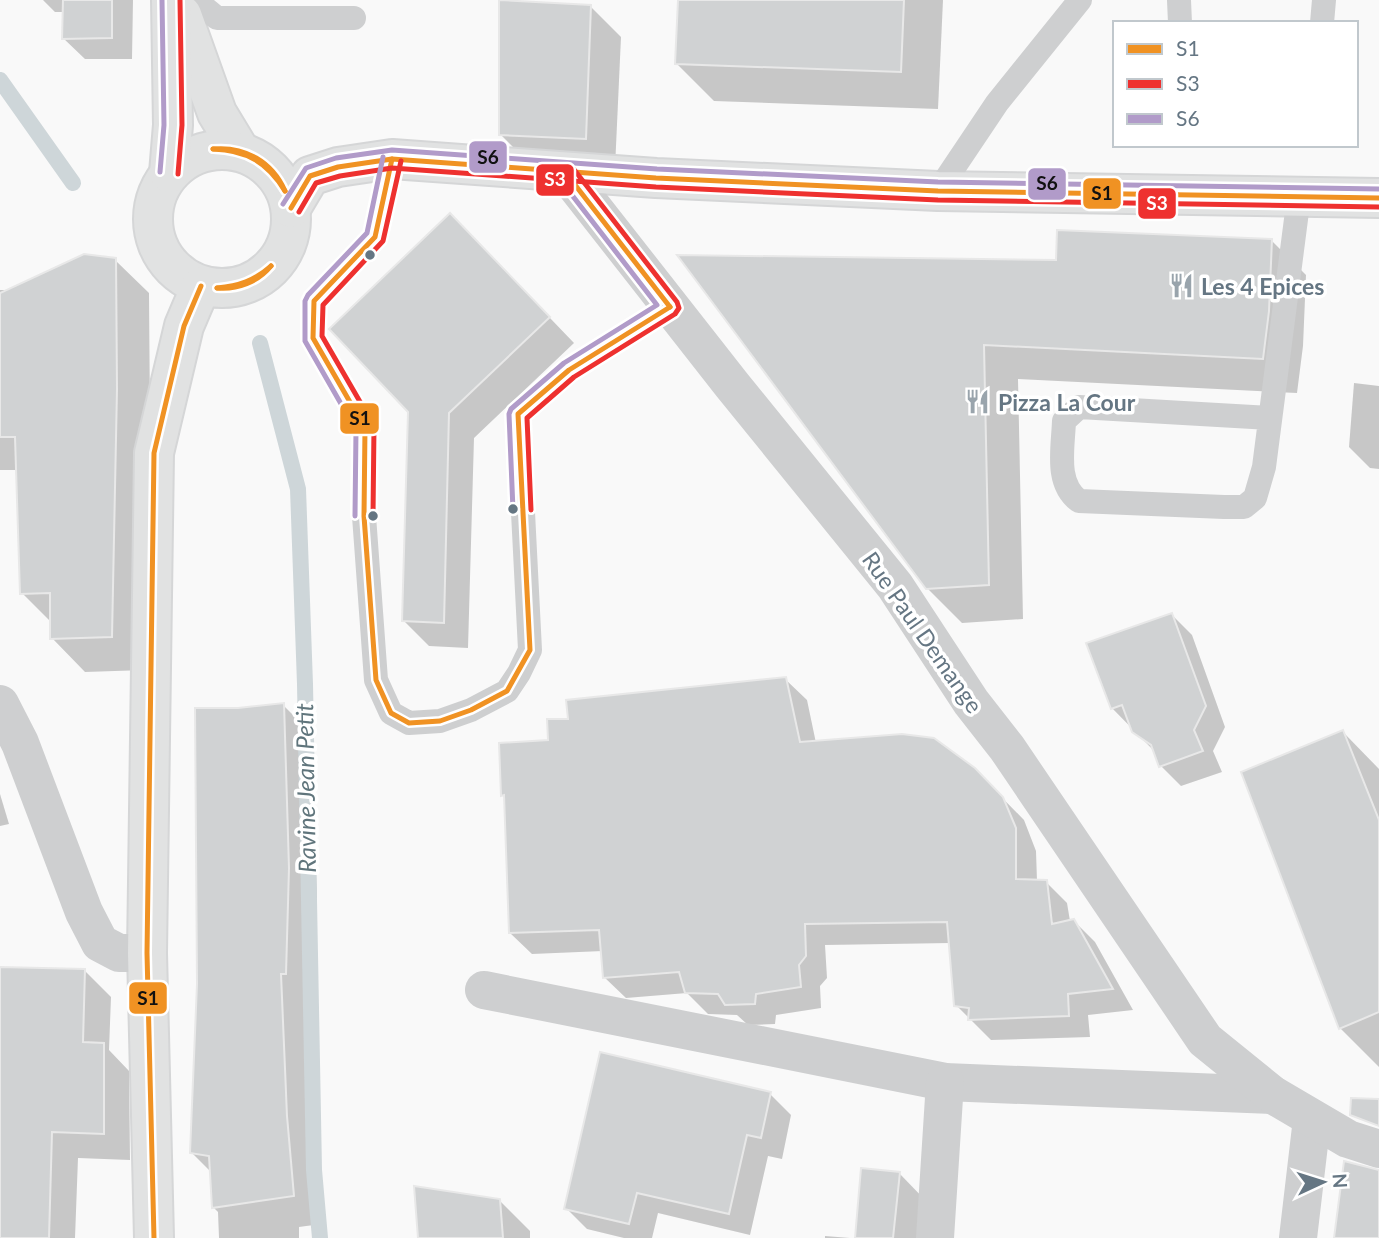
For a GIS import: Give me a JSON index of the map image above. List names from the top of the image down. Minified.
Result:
{"streets":{"street":["Rue Paul Demange"]},"water":["Ravine Jean Petit"],"places":{"restaurant":["Les 4 Epices","Pizza La Cour"]},"lines":["transit line S3","transit line S6","transit line S1"],"legend":["S1","S3","S6"],"north":"right"}
